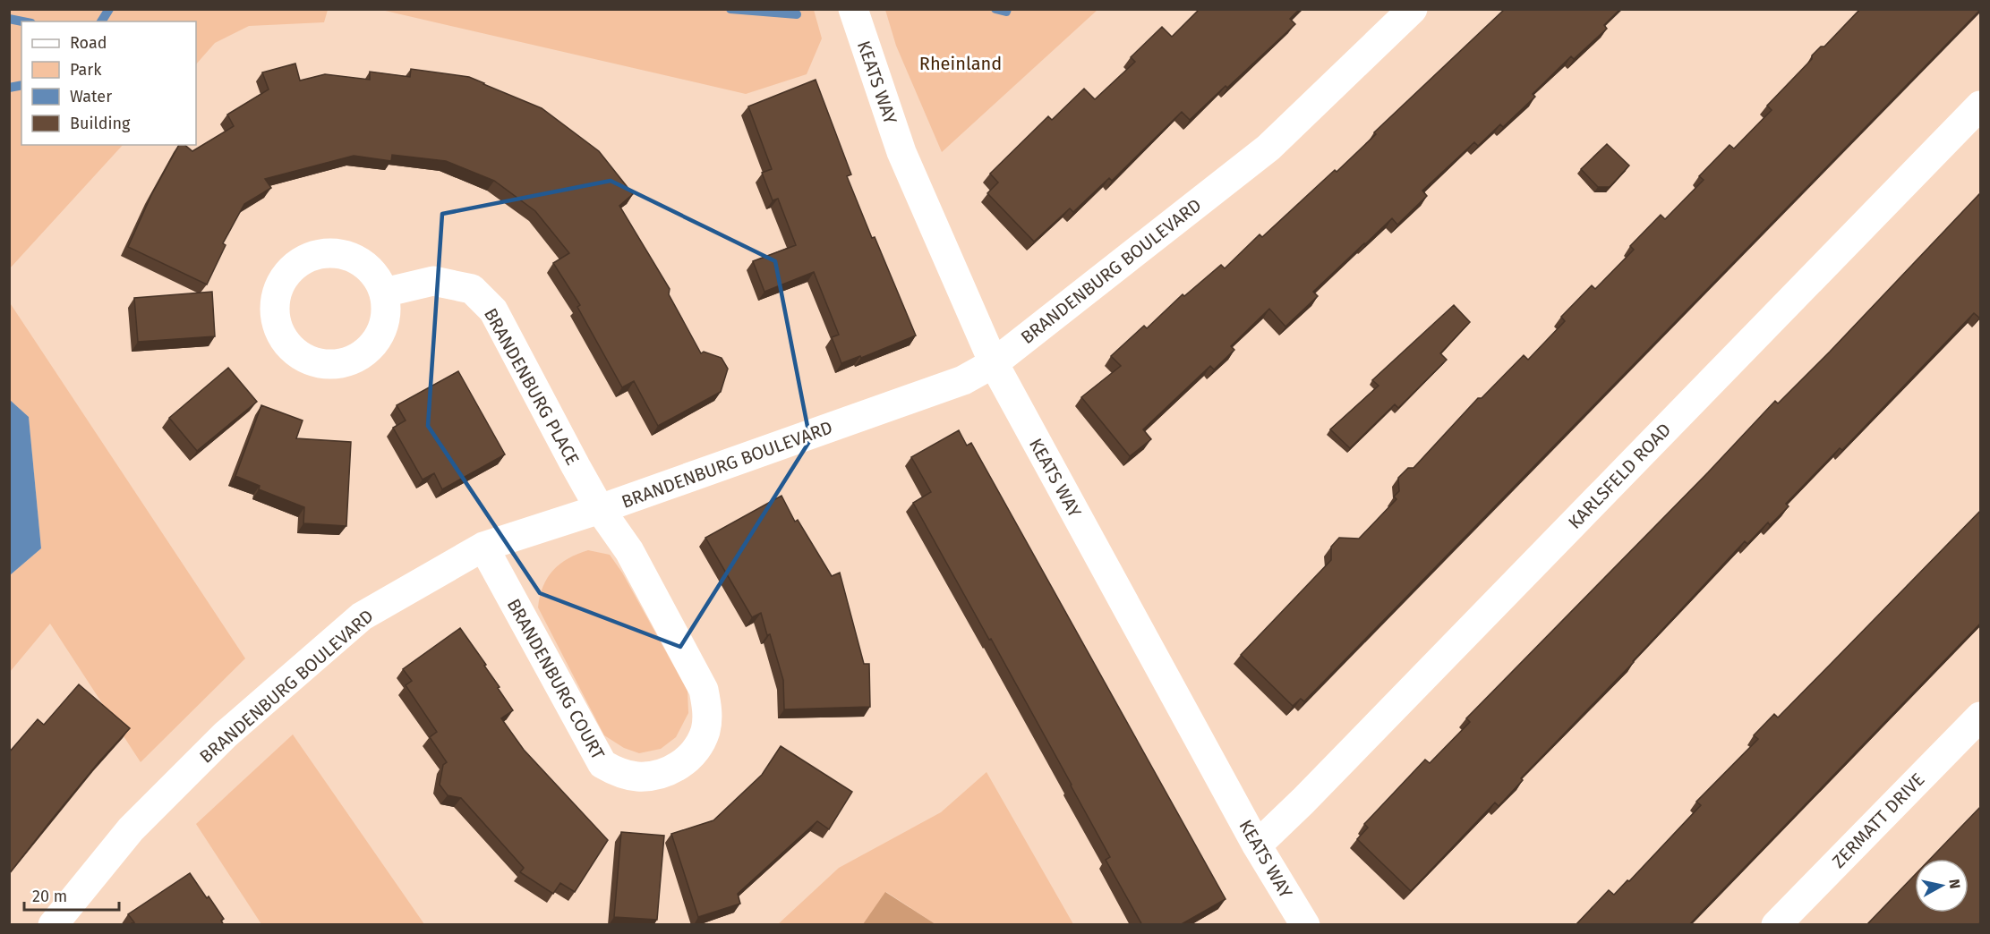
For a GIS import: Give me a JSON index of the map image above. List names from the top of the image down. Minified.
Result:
{"streets":{"street":["KEATS WAY","BRANDENBURG BOULEVARD","BRANDENBURG PLACE","KARLSFELD ROAD","BRANDENBURG COURT","ZERMATT DRIVE"]},"crossings":[["KEATS WAY","BRANDENBURG BOULEVARD"],["KEATS WAY","KARLSFELD ROAD"],["BRANDENBURG BOULEVARD","BRANDENBURG PLACE"],["BRANDENBURG BOULEVARD","BRANDENBURG COURT"],["BRANDENBURG PLACE","BRANDENBURG COURT"]],"parks":["Rheinland"],"legend":["Road","Park","Water","Building"],"scale_bar":"20 m","north":"right"}
